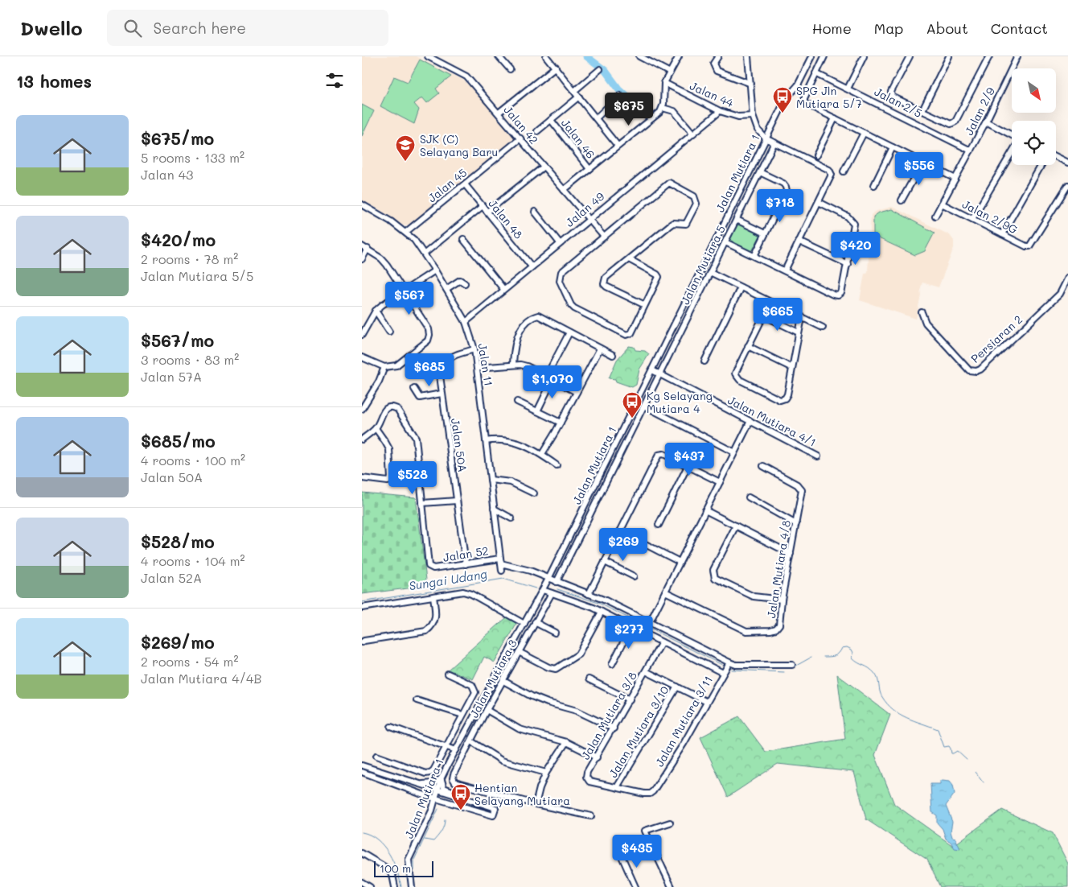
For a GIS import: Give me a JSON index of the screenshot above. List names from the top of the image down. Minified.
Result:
{"streets":{"street":["Jalan 44","Jalan 2/5","Jalan 2/9","Jalan 42","Jalan 46","Jalan Mutiara 1","Jalan 45","Jalan 49","Jalan 2/9G","Jalan 48","Jalan Mutiara 5","Persiaran 2","Jalan 11","Jalan Mutiara 4/1","Jalan 50A","Jalan 52","Jalan Mutiara 4/8","Jalan Mutiara 3","Jalan Mutiara 3/8","Jalan Mutiara 3/11","Jalan Mutiara 3/10"]},"crossings":[["Jalan 2/5","Jalan 2/9"],["Jalan 2/9","Jalan 2/9G"],["Jalan 42","Jalan 45"],["Jalan 42","Jalan 49"],["Jalan Mutiara 1","Jalan Mutiara 4/1"],["Jalan 45","Jalan 48"],["Jalan 45","Jalan 11"],["Jalan 49","Jalan 48"],["Jalan 49","Jalan 11"],["Jalan Mutiara 5","Jalan Mutiara 4/1"],["Jalan 11","Jalan 50A"],["Jalan 11","Jalan 52"],["Jalan 50A","Jalan 52"],["Jalan Mutiara 3/8","Jalan Mutiara 3/11"],["Jalan Mutiara 3/8","Jalan Mutiara 3/10"]],"water":["Sungai Udang"],"places":{"bus stop":["SPG Jln Mutiara 5/7","Kg Selayang Mutiara 4","Hentian Selayang Mutiara"],"school or university":["SJK (C) Selayang Baru"]},"scale_bar":"100 m","north":"bottom right","page":{"header":"Dwello","search":"Search here","nav":["Home","Map","About","Contact"],"heading":"13 homes","price":["$675","$556","$718","$420","$567","$665","$685","$1,070","$437","$528","$269","$277","$435"],"list":[{"name":"$675/mo","note":"5 rooms · 133 m² · Jalan 43"},{"name":"$420/mo","note":"2 rooms · 78 m² · Jalan Mutiara 5/5"},{"name":"$567/mo","note":"3 rooms · 83 m² · Jalan 57A"},{"name":"$685/mo","note":"4 rooms · 100 m² · Jalan 50A"},{"name":"$528/mo","note":"4 rooms · 104 m² · Jalan 52A"},{"name":"$269/mo","note":"2 rooms · 54 m² · Jalan Mutiara 4/4B"}],"scale":"100 m"}}
